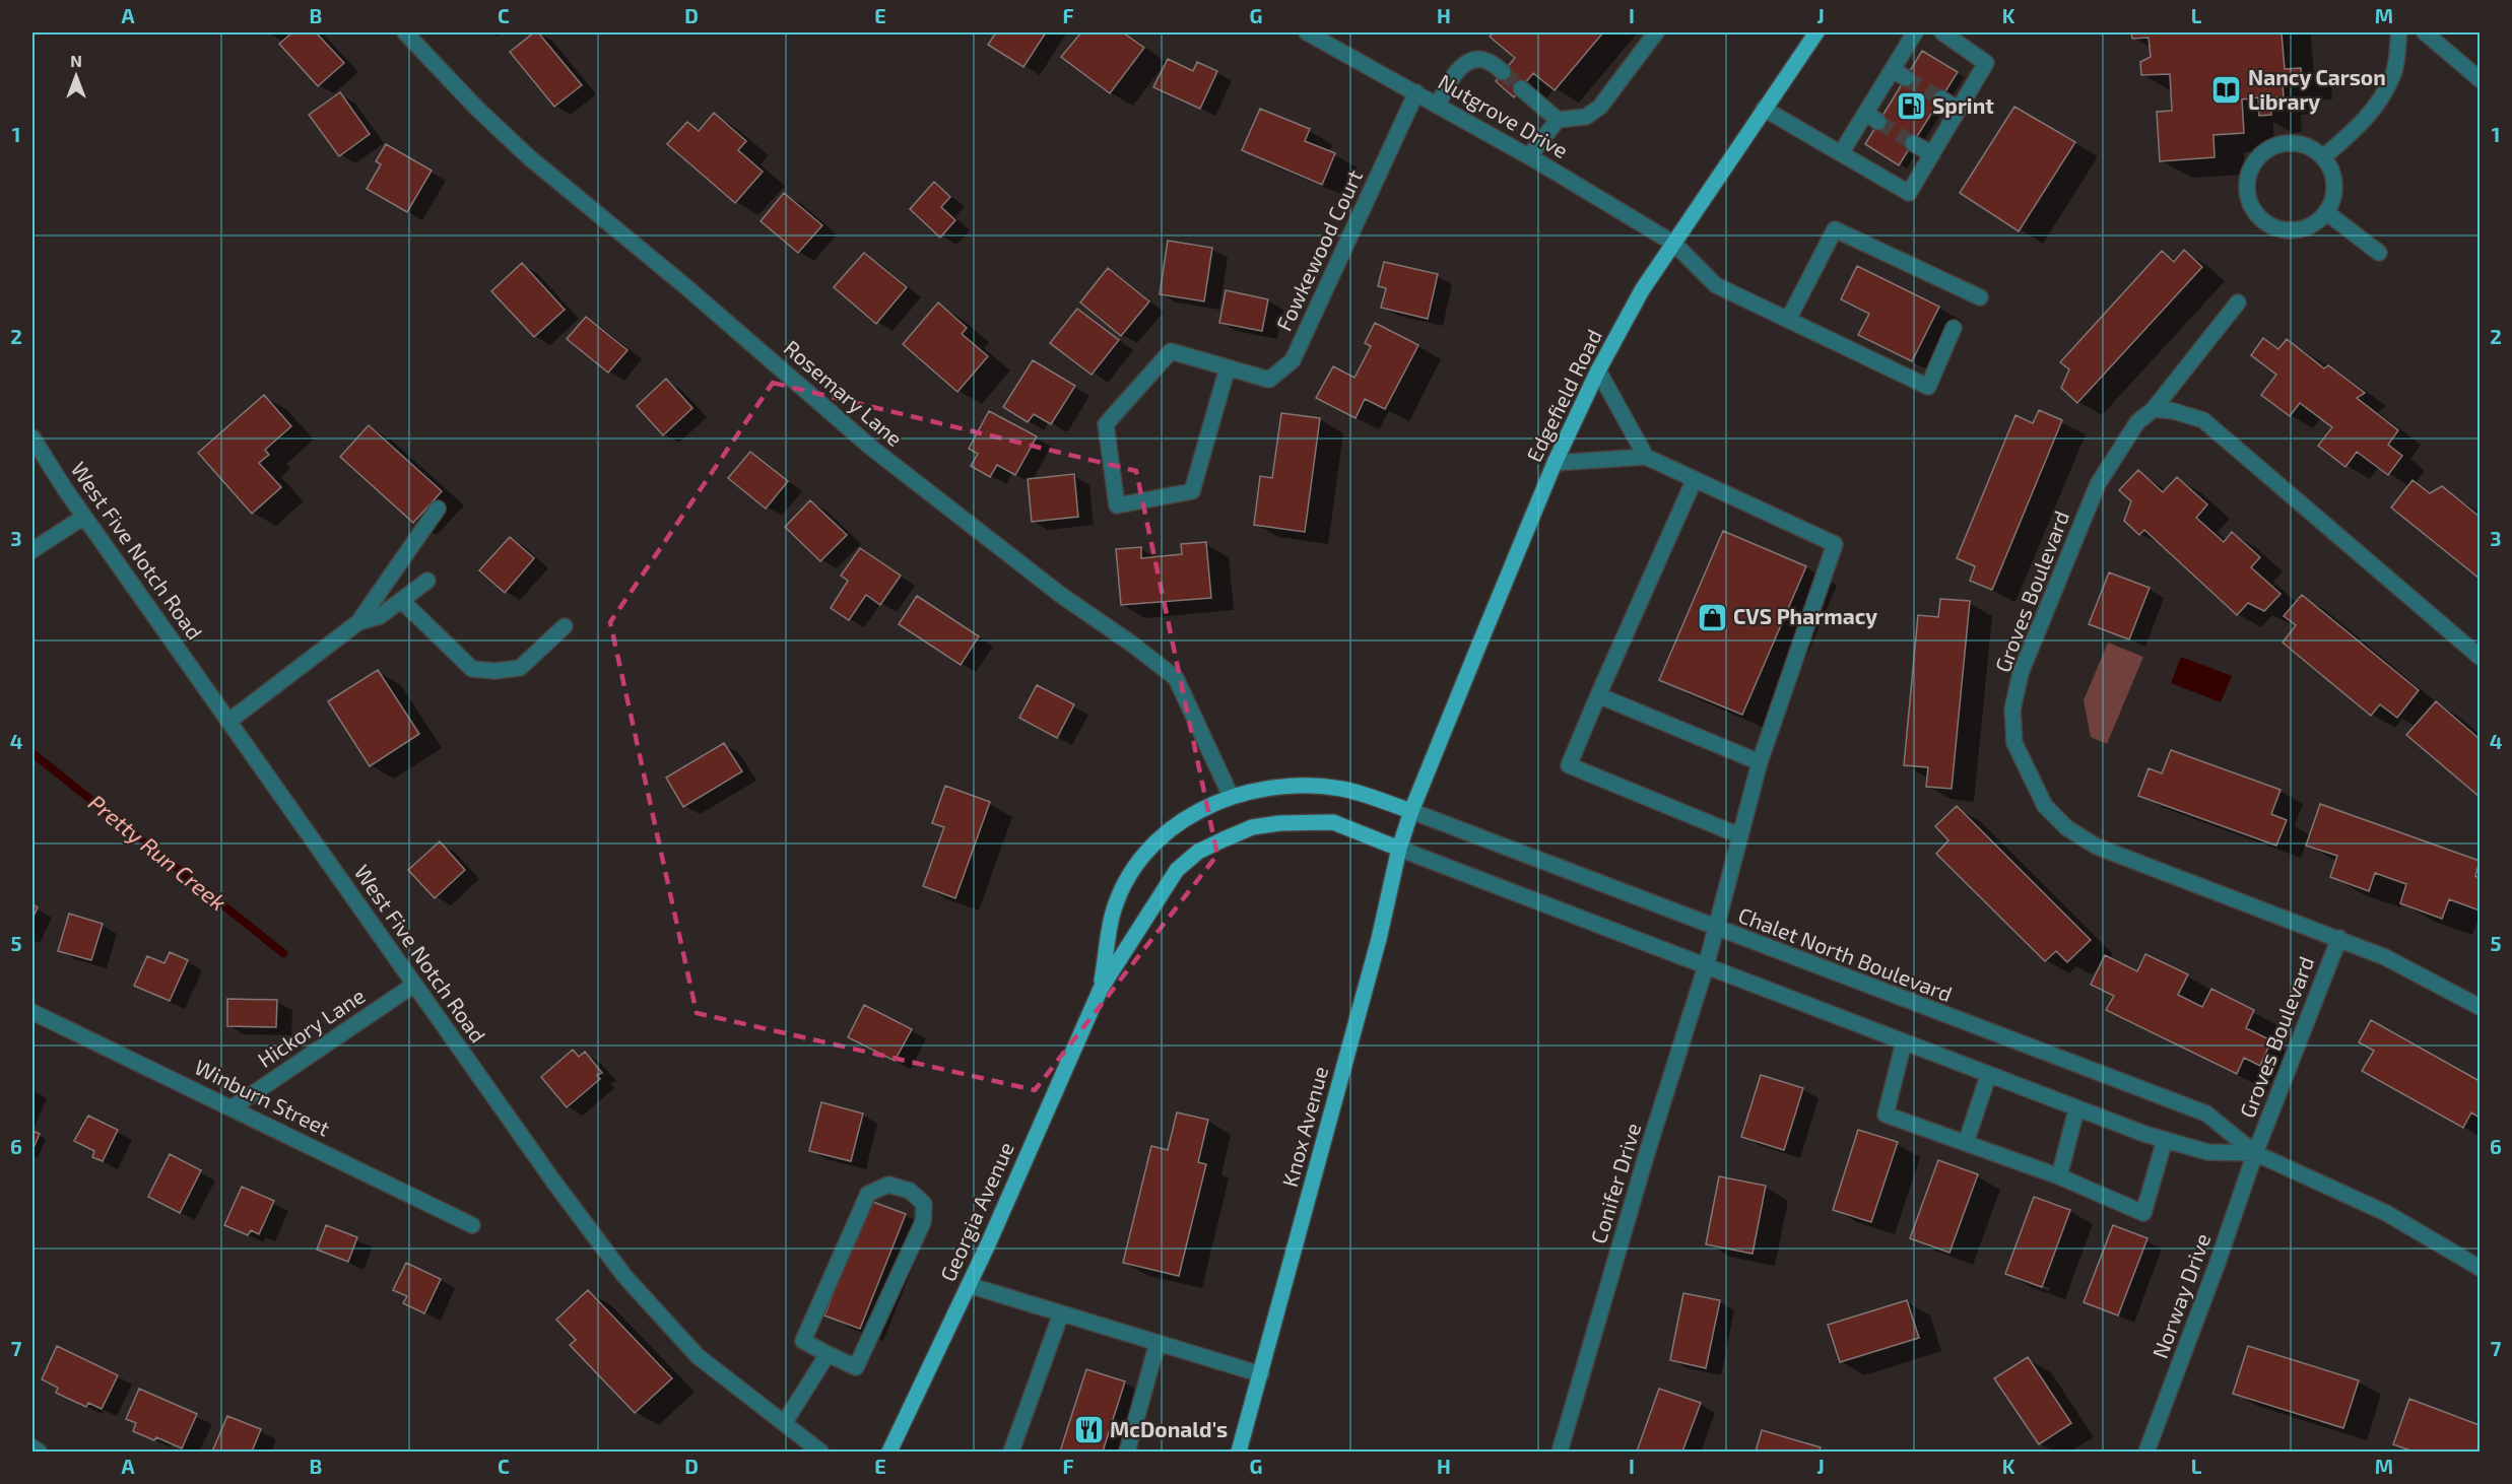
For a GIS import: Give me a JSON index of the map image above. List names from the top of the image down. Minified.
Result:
{"streets":{"main road":["Edgefield Road","Knox Avenue","Georgia Avenue"],"street":["Nutgrove Drive","Fowkewood Court","Rosemary Lane","West Five Notch Road","Groves Boulevard","Chalet North Boulevard","Hickory Lane","Winburn Street","Conifer Drive","Norway Drive"]},"crossings":[["Nutgrove Drive","Fowkewood Court"],["Nutgrove Drive","Edgefield Road"],["Rosemary Lane","Georgia Avenue"],["Edgefield Road","Chalet North Boulevard"],["Edgefield Road","Knox Avenue"],["Edgefield Road","Georgia Avenue"],["West Five Notch Road","Hickory Lane"],["Groves Boulevard","Chalet North Boulevard"],["Groves Boulevard","Norway Drive"],["Chalet North Boulevard","Knox Avenue"],["Chalet North Boulevard","Conifer Drive"],["Chalet North Boulevard","Georgia Avenue"],["Chalet North Boulevard","Norway Drive"],["Hickory Lane","Winburn Street"],["Knox Avenue","Georgia Avenue"]],"water":["Pretty Run Creek"],"places":{"library":["Nancy Carson Library"],"fuel station":["Sprint"],"shop":["CVS Pharmacy"],"restaurant":["McDonald's"]},"north":"top","grid":{"columns":["A","B","C","D","E","F","G","H","I","J","K","L","M"],"rows":["1","2","3","4","5","6","7"]}}
